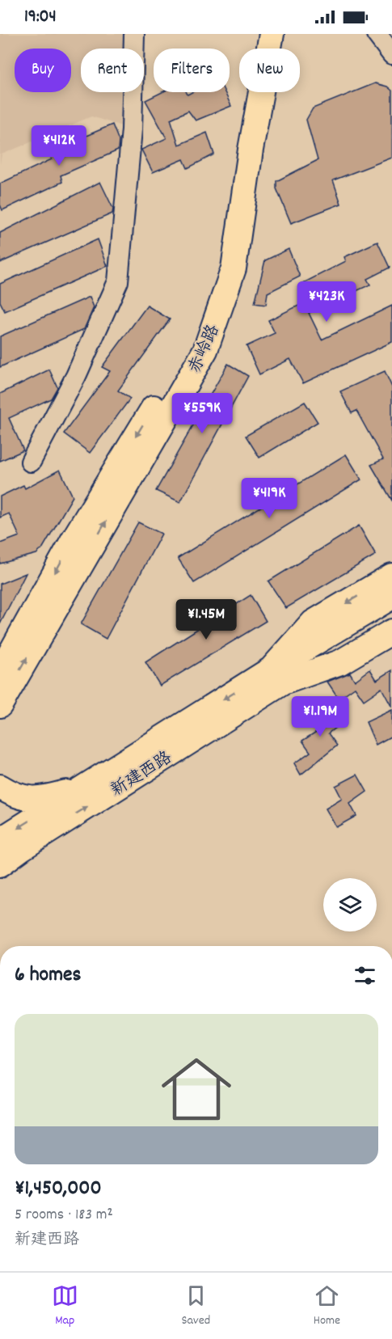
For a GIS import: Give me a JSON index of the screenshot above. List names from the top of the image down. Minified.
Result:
{"streets":{"main road":["赤岭路","新建西路"]},"page":{"status":"19:04","chip":["Buy","Rent","Filters","New"],"price":["¥412K","¥423K","¥559K","¥419K","¥1.45M","¥1.19M"],"heading":"6 homes","list":[{"name":"¥1,450,000","note":"5 rooms · 183 m² · 新建西路"}],"tabs":["Map","Saved","Home"]}}
